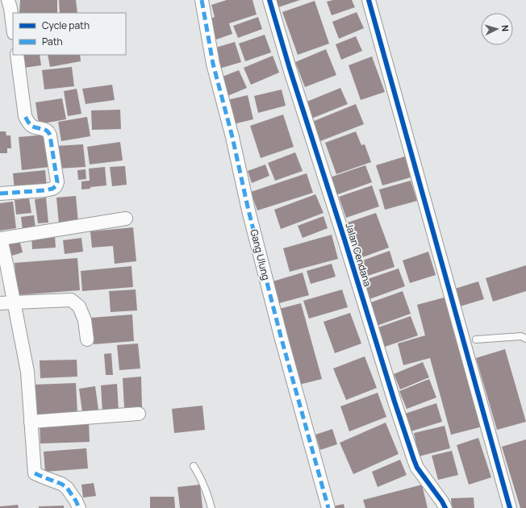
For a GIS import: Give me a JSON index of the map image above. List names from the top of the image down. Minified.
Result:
{"streets":{"street":["Gang Ulung","Jalan Cendana"]},"legend":["Cycle path","Path"],"north":"right"}
